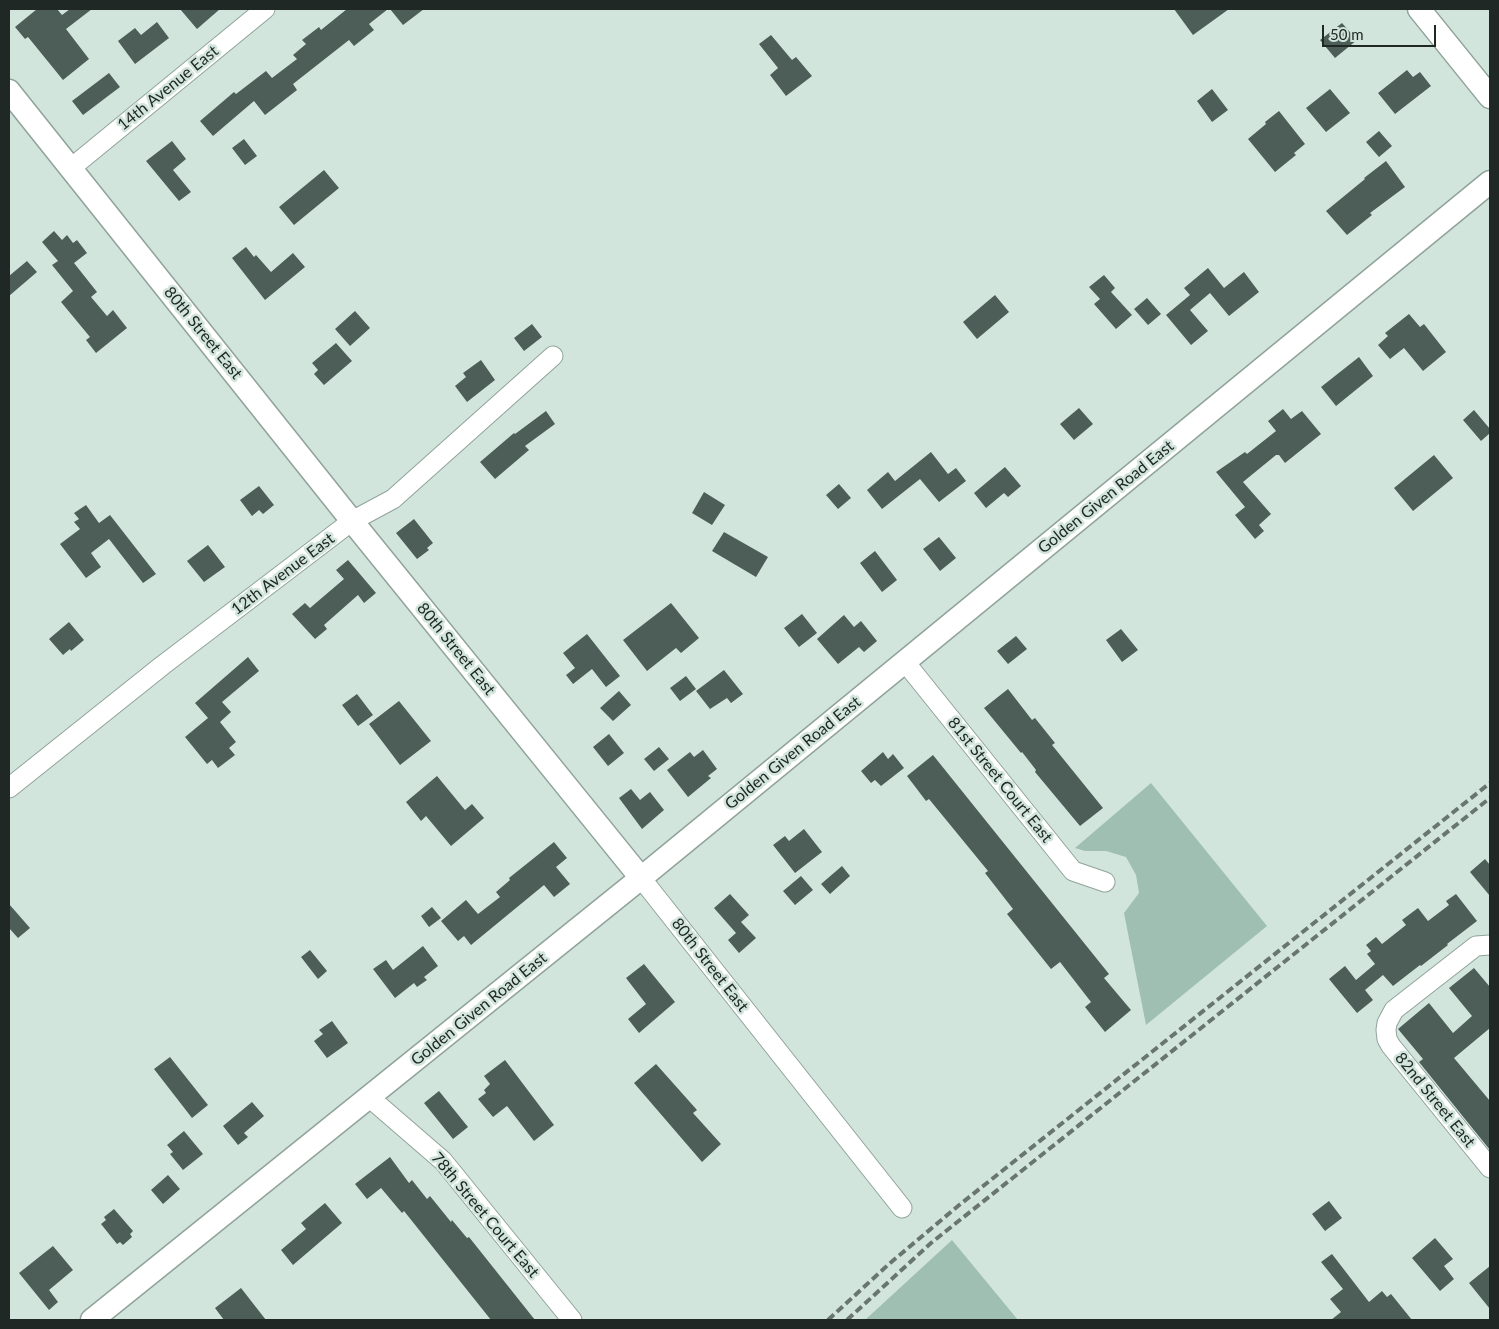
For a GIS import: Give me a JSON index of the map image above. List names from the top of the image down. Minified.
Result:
{"streets":{"street":["14th Avenue East","80th Street East","Golden Given Road East","12th Avenue East","81st Street Court East","82nd Street East","78th Street Court East"]},"crossings":[["14th Avenue East","80th Street East"],["80th Street East","Golden Given Road East"],["80th Street East","12th Avenue East"],["Golden Given Road East","81st Street Court East"],["Golden Given Road East","78th Street Court East"]],"scale_bar":"50 m"}
